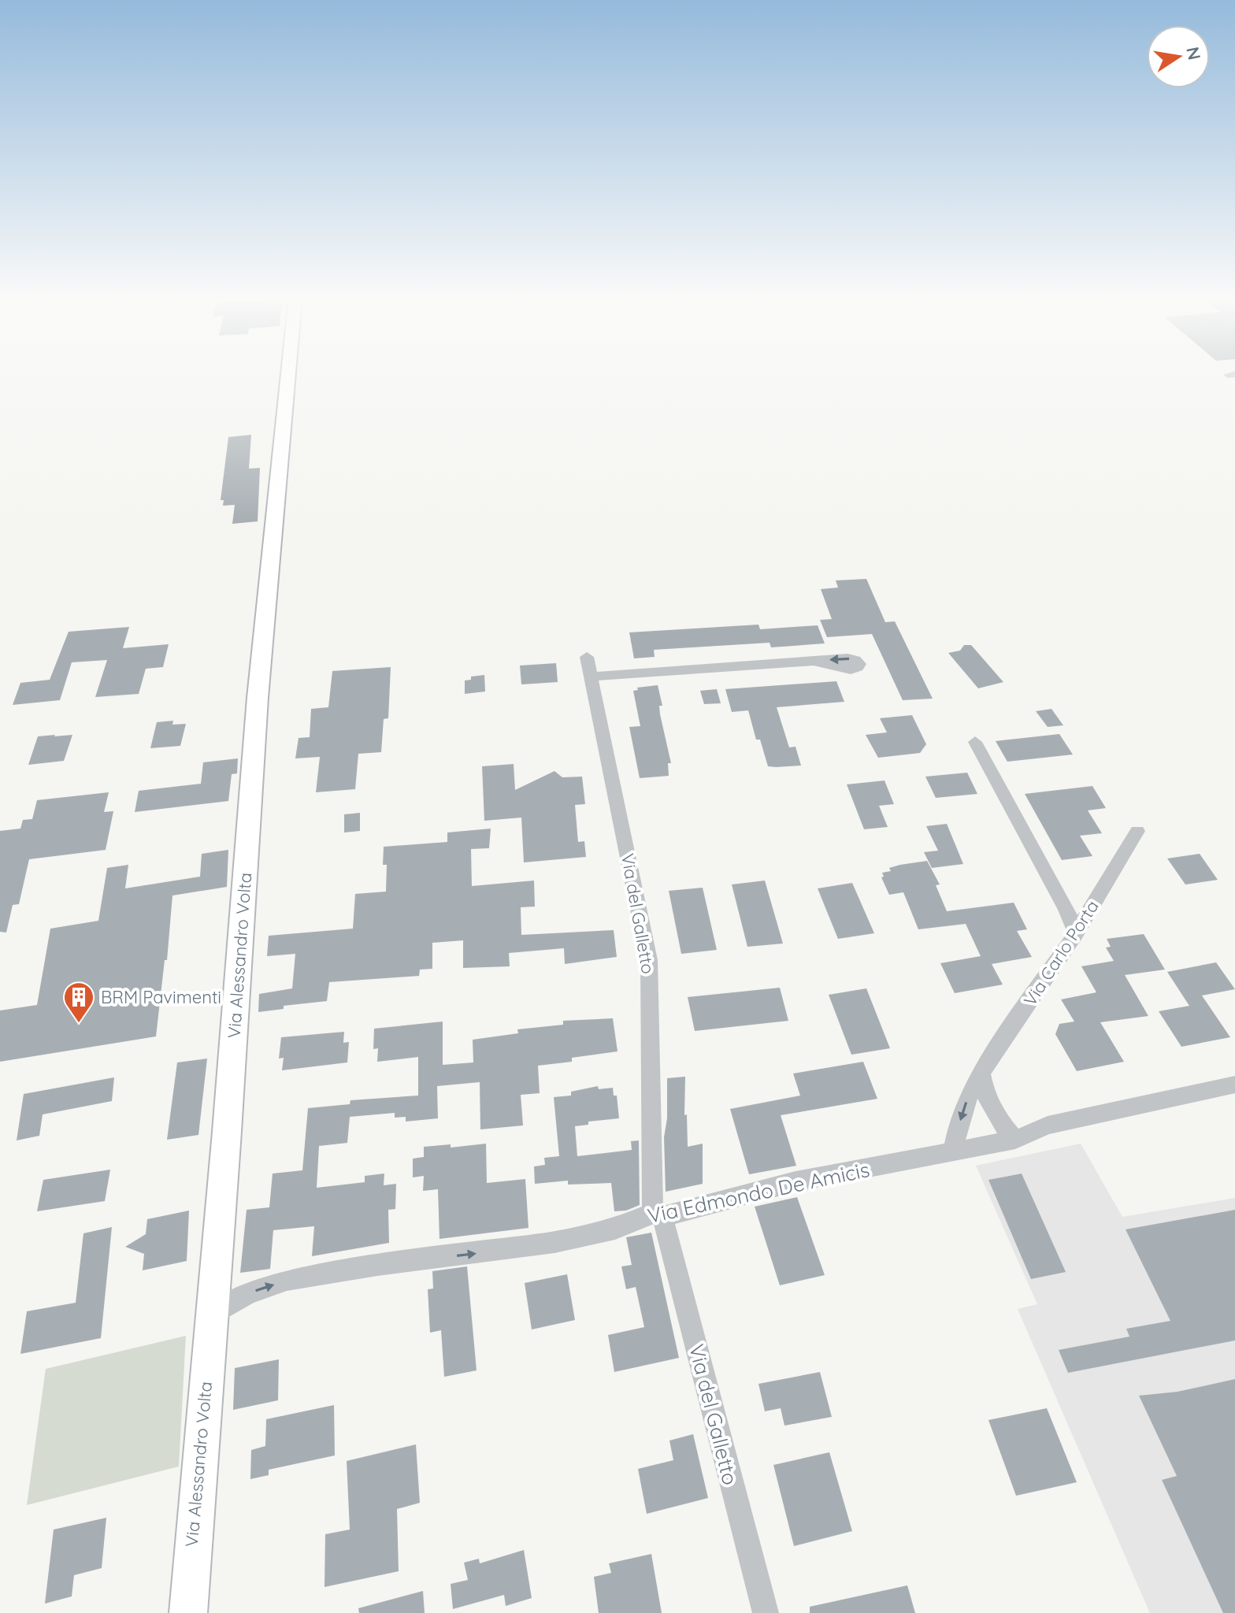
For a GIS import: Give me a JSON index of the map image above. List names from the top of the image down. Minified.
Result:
{"streets":{"street":["Via del Galletto","Via Carlo Porta","Via Alessandro Volta","Via Edmondo De Amicis"]},"crossings":[["Via del Galletto","Via Edmondo De Amicis"],["Via Carlo Porta","Via Edmondo De Amicis"],["Via Alessandro Volta","Via Edmondo De Amicis"]],"one_way":["Via Edmondo De Amicis"],"places":{"building":["BRM Pavimenti"]},"north":"right"}
